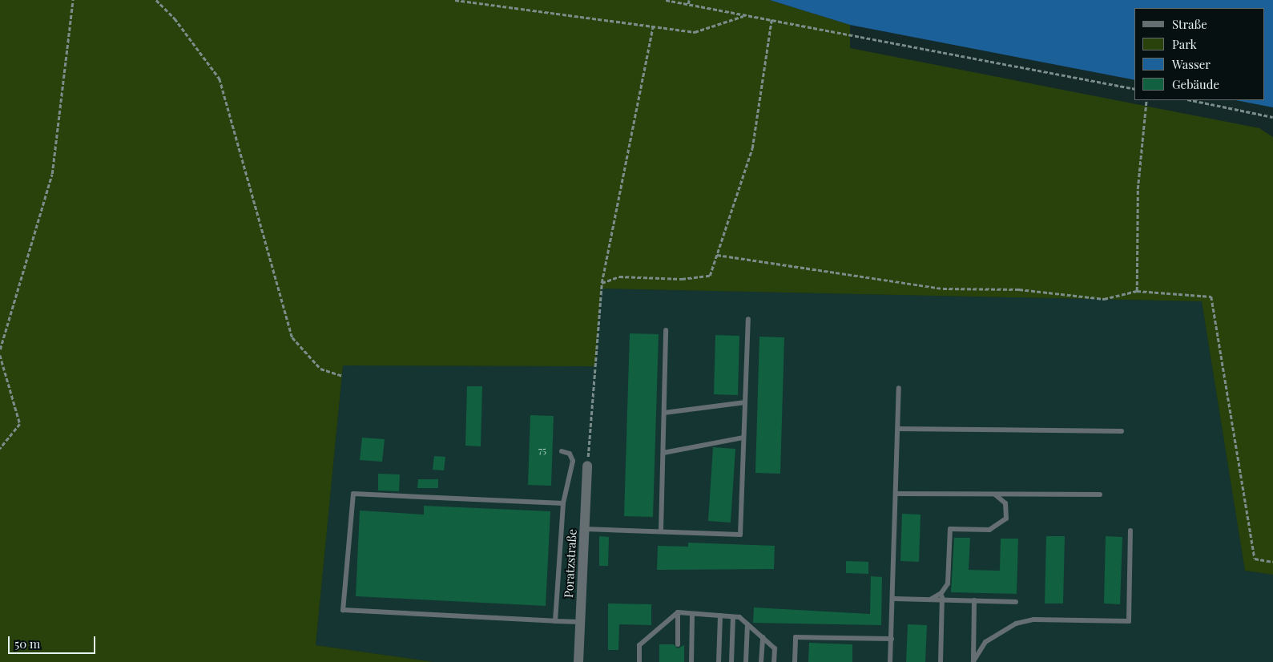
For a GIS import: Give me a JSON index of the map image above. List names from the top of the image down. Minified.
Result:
{"streets":{"street":["Poratzstraße"]},"house_numbers":["75"],"legend":["Straße","Park","Wasser","Gebäude"],"scale_bar":"50 m"}
